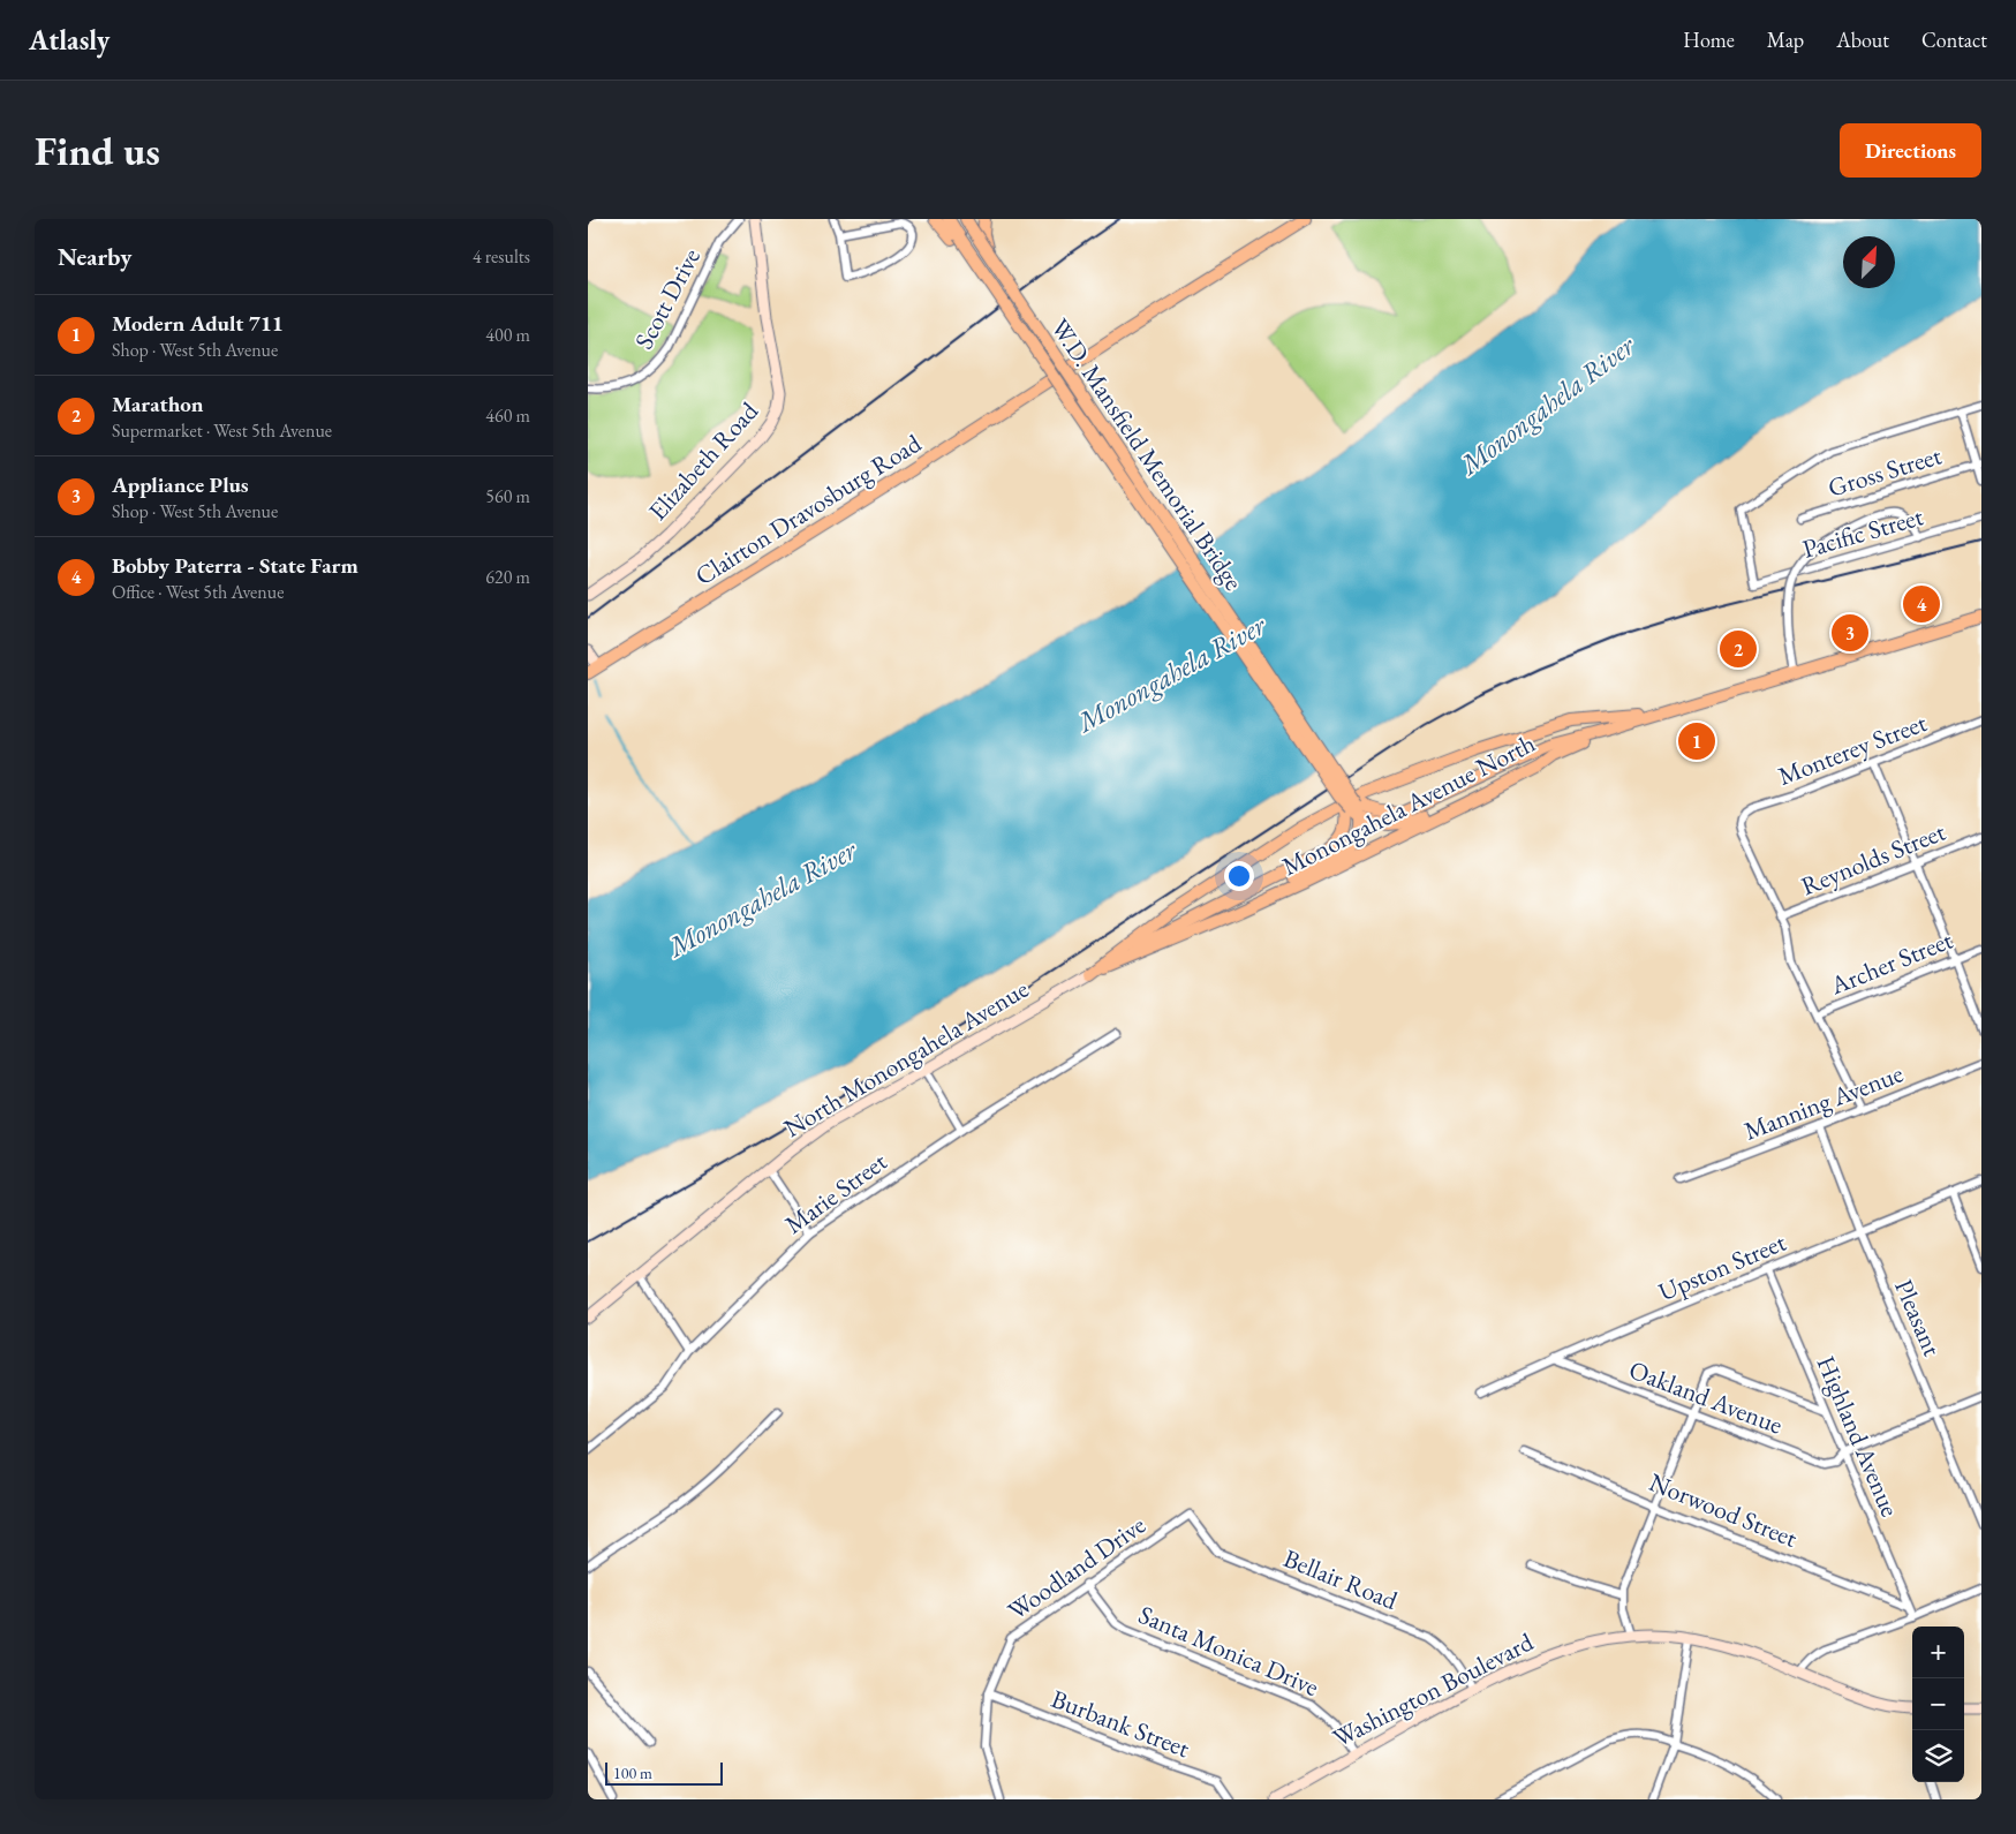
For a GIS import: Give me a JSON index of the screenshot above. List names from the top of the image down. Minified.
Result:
{"streets":{"main road":["W.D. Mansfield Memorial Bridge","Elizabeth Road","Clairton Dravosburg Road","Monongahela Avenue North","North Monongahela Avenue","Washington Boulevard"],"street":["Scott Drive","Gross Street","Pacific Street","Monterey Street","Reynolds Street","Archer Street","Manning Avenue","Marie Street","Upston Street","Pleasant","Oakland Avenue","Highland Avenue","Norwood Street","Woodland Drive","Bellair Road","Santa Monica Drive","Burbank Street"]},"crossings":[["W.D. Mansfield Memorial Bridge","Clairton Dravosburg Road"],["Monterey Street","Reynolds Street"],["Monongahela Avenue North","North Monongahela Avenue"],["Manning Avenue","Pleasant"],["Upston Street","Pleasant"],["Upston Street","Oakland Avenue"],["Upston Street","Highland Avenue"],["Oakland Avenue","Highland Avenue"],["Highland Avenue","Norwood Street"],["Woodland Drive","Bellair Road"],["Woodland Drive","Santa Monica Drive"],["Woodland Drive","Burbank Street"],["Bellair Road","Washington Boulevard"],["Santa Monica Drive","Washington Boulevard"]],"water":["Monongahela River"],"scale_bar":"100 m","north":"top right","page":{"header":"Atlasly","nav":["Home","Map","About","Contact"],"buttons":"Directions","title":"Find us","heading":["Nearby","4 results"],"list":[{"mark":"1","name":"Modern Adult 711","note":"Shop · West 5th Avenue","value":"400 m"},{"mark":"2","name":"Marathon","note":"Supermarket · West 5th Avenue","value":"460 m"},{"mark":"3","name":"Appliance Plus","note":"Shop · West 5th Avenue","value":"560 m"},{"mark":"4","name":"Bobby Paterra - State Farm","note":"Office · West 5th Avenue","value":"620 m"}],"pins":["4","3","2","1"],"map_buttons":["+","−"],"scale":"100 m"}}
